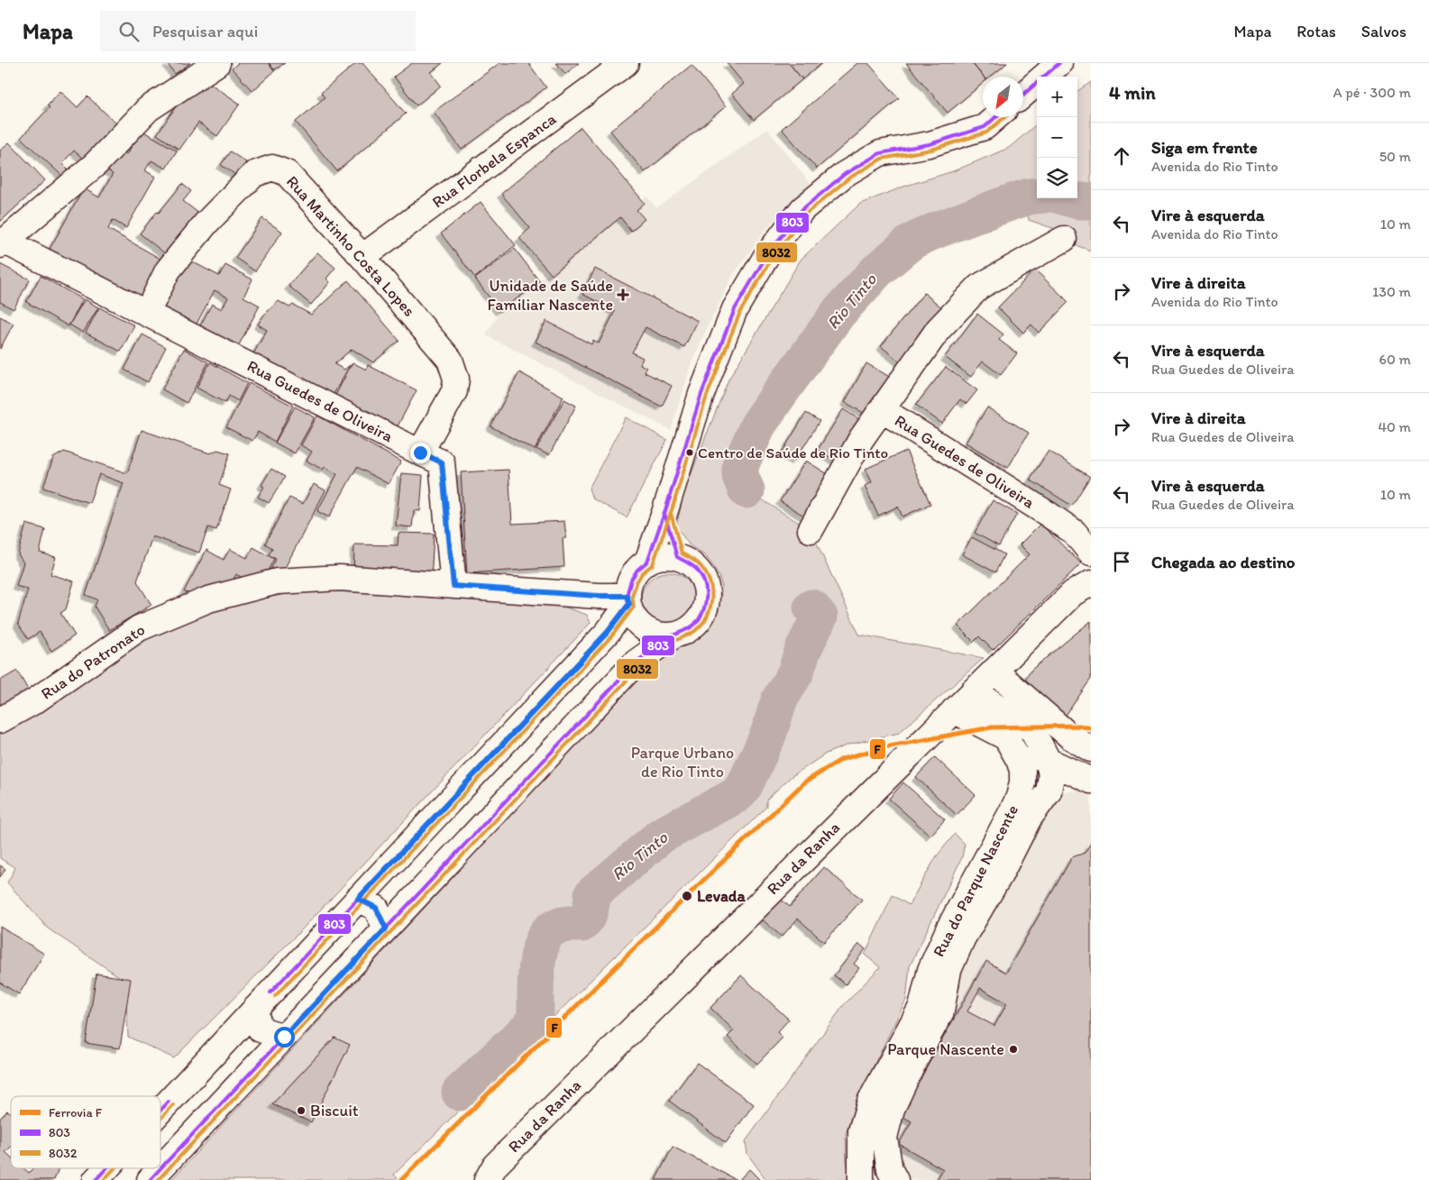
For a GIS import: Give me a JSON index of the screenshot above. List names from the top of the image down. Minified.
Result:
{"streets":{"street":["Rua Florbela Espanca","Rua Martinho Costa Lopes","Rua Guedes de Oliveira","Rua do Patronato","Rua da Ranha","Rua do Parque Nascente"]},"crossings":[["Rua Florbela Espanca","Rua Martinho Costa Lopes"],["Rua Martinho Costa Lopes","Rua Guedes de Oliveira"],["Rua Guedes de Oliveira","Rua do Patronato"]],"water":["Rio Tinto"],"parks":["Parque Urbano de Rio Tinto"],"places":{"health":["Unidade de Saúde Familiar Nascente"],"other":["Centro de Saúde de Rio Tinto","Levada","Parque Nascente","Biscuit"]},"lines":["transit line 803","transit line 8032","rail line F"],"legend":["Ferrovia F","803","8032"],"north":"bottom left","page":{"header":"Mapa","search":"Pesquisar aqui","nav":["Mapa","Rotas","Salvos"],"heading":["4 min","A pé · 300 m"],"map_buttons":["+","−"],"list":[["Siga em frente","Avenida do Rio Tinto","50 m"],["Vire à esquerda","Avenida do Rio Tinto","10 m"],["Vire à direita","Avenida do Rio Tinto","130 m"],["Vire à esquerda","Rua Guedes de Oliveira","60 m"],["Vire à direita","Rua Guedes de Oliveira","40 m"],["Vire à esquerda","Rua Guedes de Oliveira","10 m"],"Chegada ao destino"]}}
